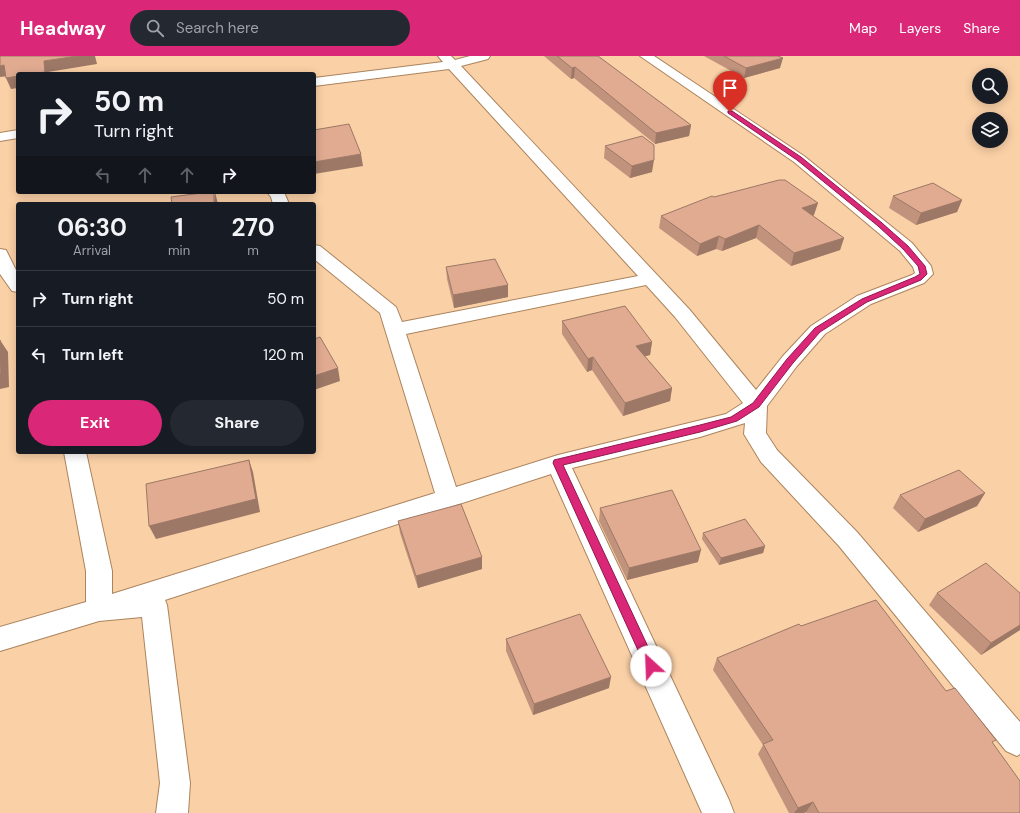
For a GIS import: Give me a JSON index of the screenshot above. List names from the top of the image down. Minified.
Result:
{"page":{"header":"Headway","search":"Search here","nav":["Map","Layers","Share"],"turn":["50 m","Turn right"],"eta":["06:30","Arrival","1","min","270","m"],"list":[{"name":"Turn right","value":"50 m"},{"name":"Turn left","value":"120 m"}],"buttons":["Exit","Share"]}}
